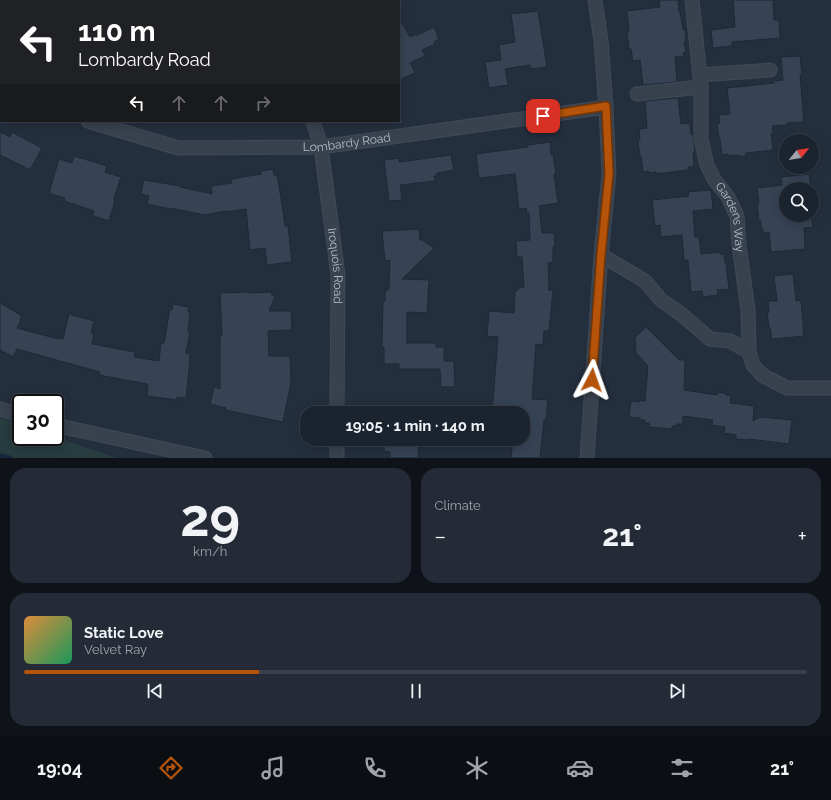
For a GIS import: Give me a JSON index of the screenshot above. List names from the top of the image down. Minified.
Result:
{"streets":{"street":["Lombardy Road","Gardens Way","Iroquois Road"]},"crossings":[["Lombardy Road","Iroquois Road"]],"north":"top right","page":{"turn":["110 m","Lombardy Road"],"limit":"30","trip":"19:05 · 1 min · 140 m","tile":[["29","km/h"],"Climate"],"heat":["−","21°","+"],"song":["Static Love","Velvet Ray"],"tabs":["19:04","21°"]}}
